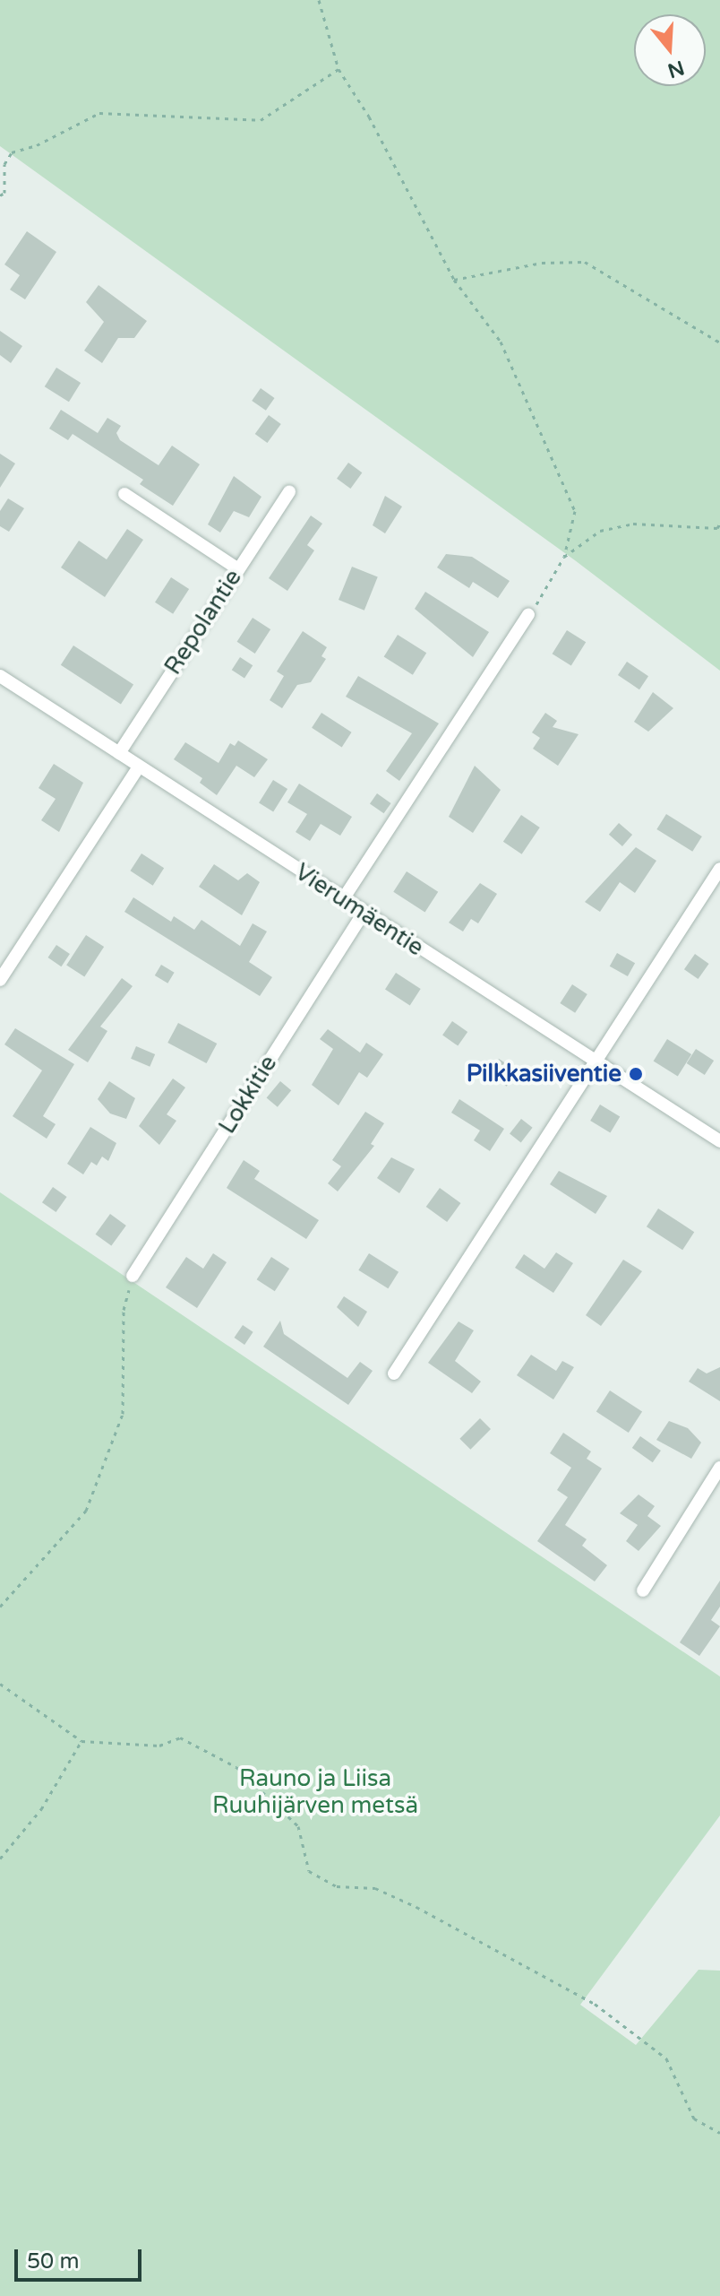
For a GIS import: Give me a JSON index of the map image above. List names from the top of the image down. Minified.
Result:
{"streets":{"street":["Repolantie","Vierumäentie","Lokkitie"]},"crossings":[["Repolantie","Vierumäentie"],["Vierumäentie","Lokkitie"]],"parks":["Rauno ja Liisa Ruuhijärven metsä"],"places":["Pilkkasiiventie"],"scale_bar":"50 m","north":"bottom"}
